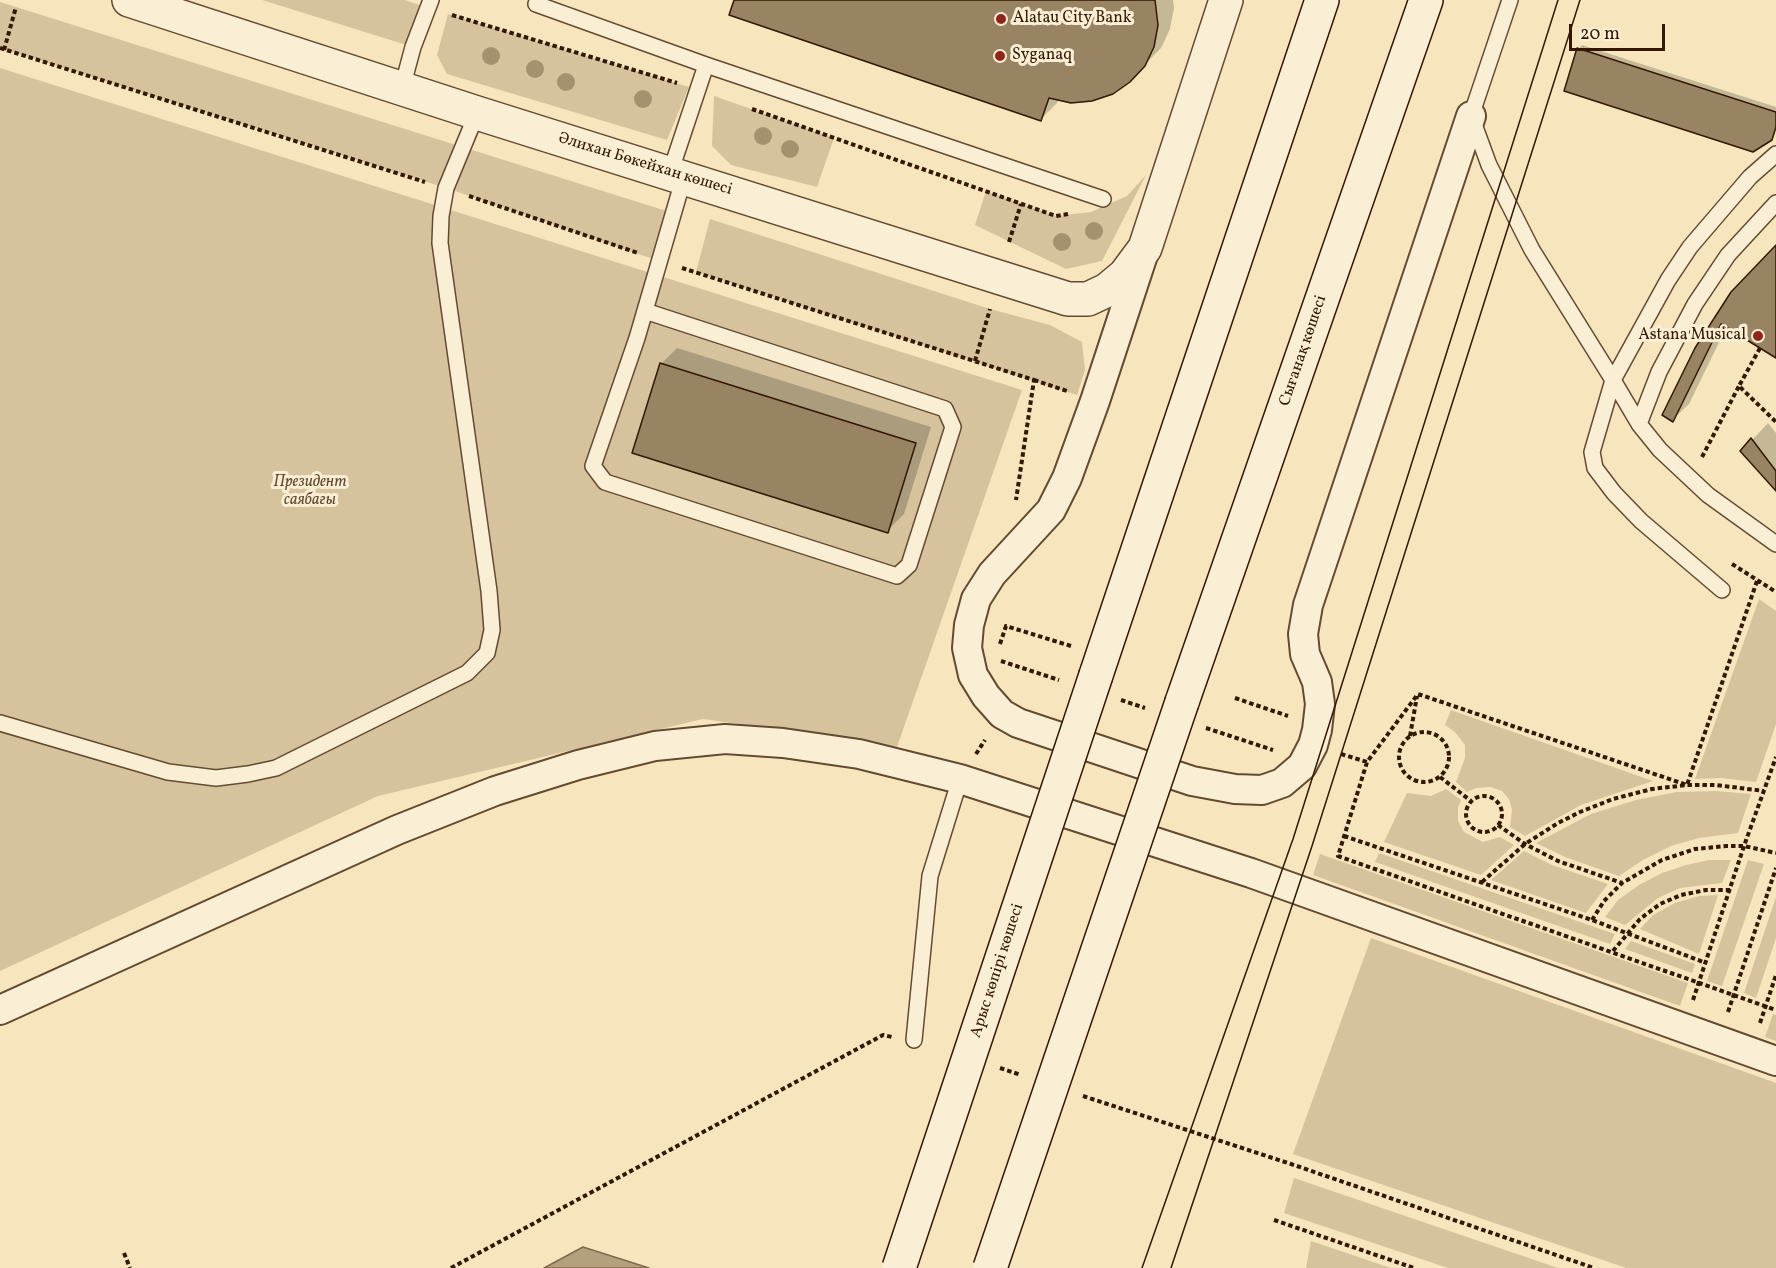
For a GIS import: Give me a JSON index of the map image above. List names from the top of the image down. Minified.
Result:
{"streets":{"main road":["Әлихан Бөкейхан көшесі","Сығанақ көшесі","Арыс көпірі көшесі"]},"parks":["Президент саябағы"],"places":["Alatau City Bank","Syganaq","Astana Musical"],"scale_bar":"20 m"}
